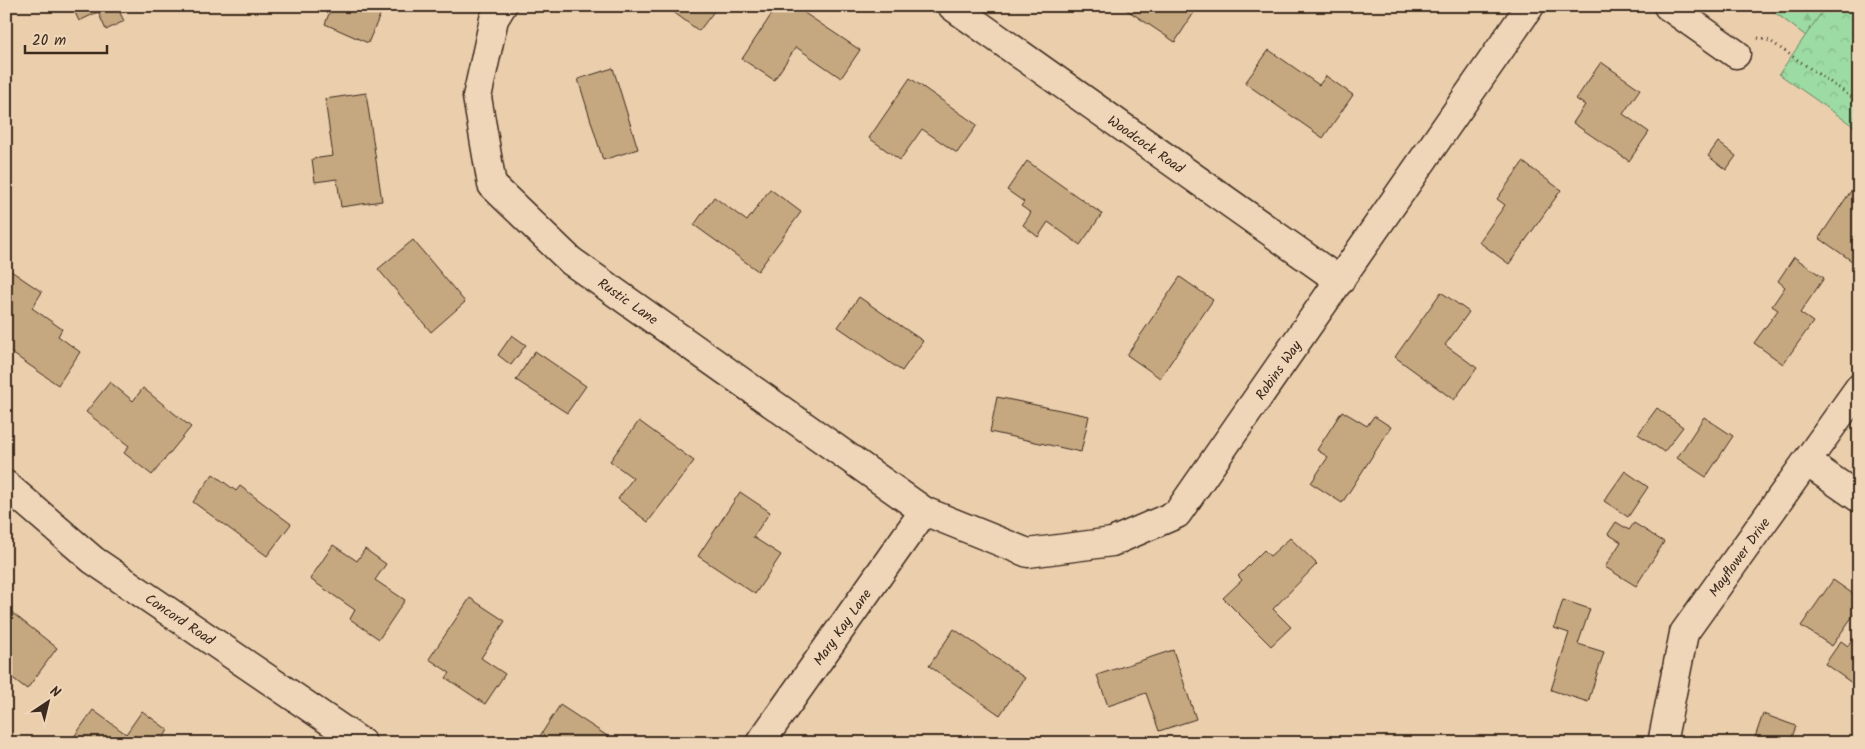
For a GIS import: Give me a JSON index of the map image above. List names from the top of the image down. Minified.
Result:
{"streets":{"street":["Woodcock Road","Rustic Lane","Robins Way","Mayflower Drive","Concord Road","Mary Kay Lane"]},"crossings":[["Woodcock Road","Robins Way"],["Rustic Lane","Robins Way"],["Rustic Lane","Mary Kay Lane"],["Robins Way","Mary Kay Lane"]],"scale_bar":"20 m","north":"top right"}
